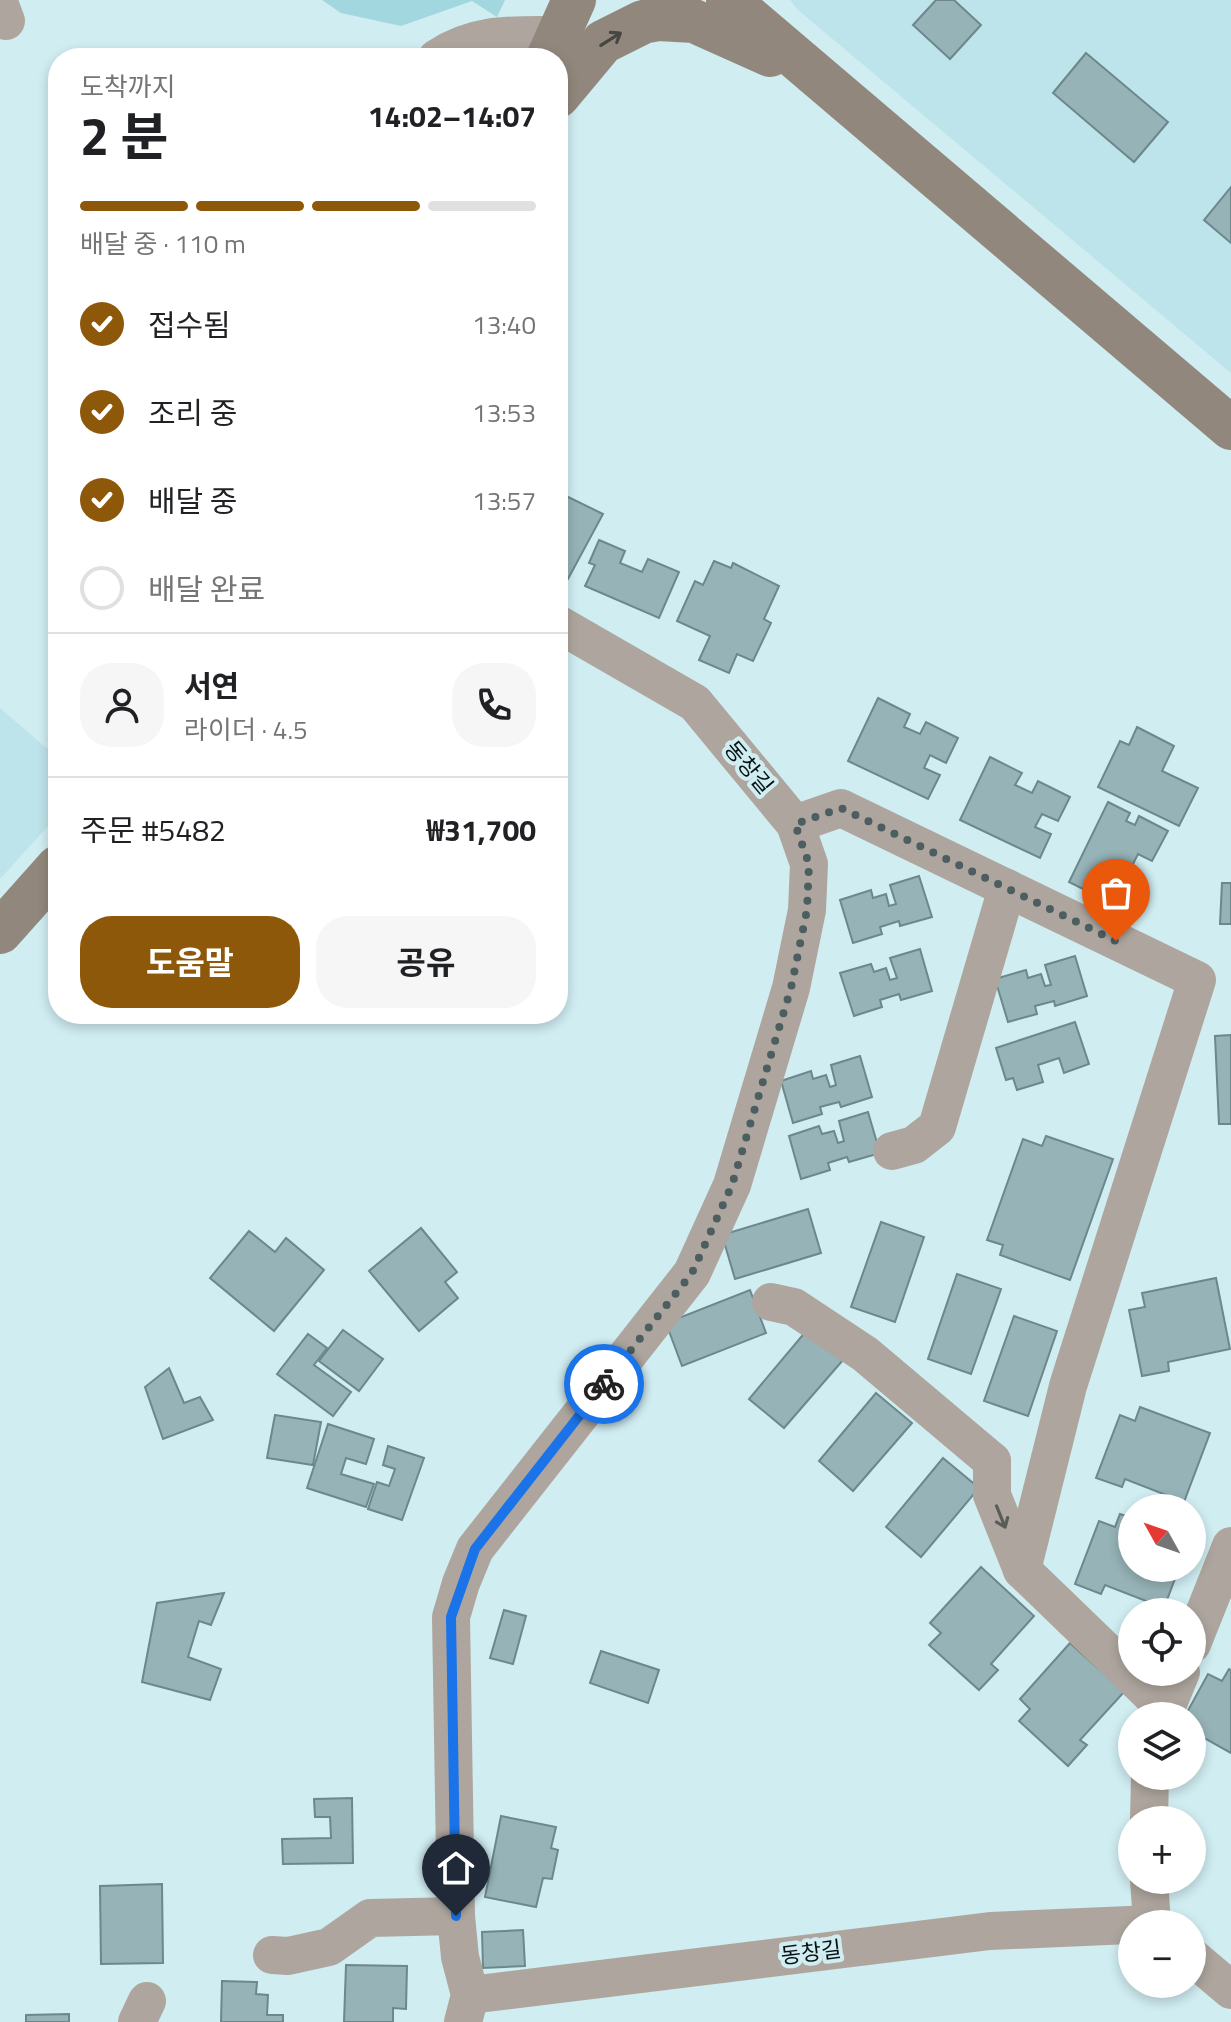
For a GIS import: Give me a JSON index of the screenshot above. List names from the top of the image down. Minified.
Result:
{"streets":{"street":["동창길"]},"north":"top left","page":{"heading":["2 분","도착까지","14:02–14:07"],"panel":["서연","라이더 · 4.5","주문 #5482","₩31,700"],"bar":"배달 중 · 110 m","list":[["접수됨","13:40"],["조리 중","13:53"],["배달 중","13:57"],"배달 완료"],"buttons":["도움말","공유"],"map_buttons":["+","−"]}}
